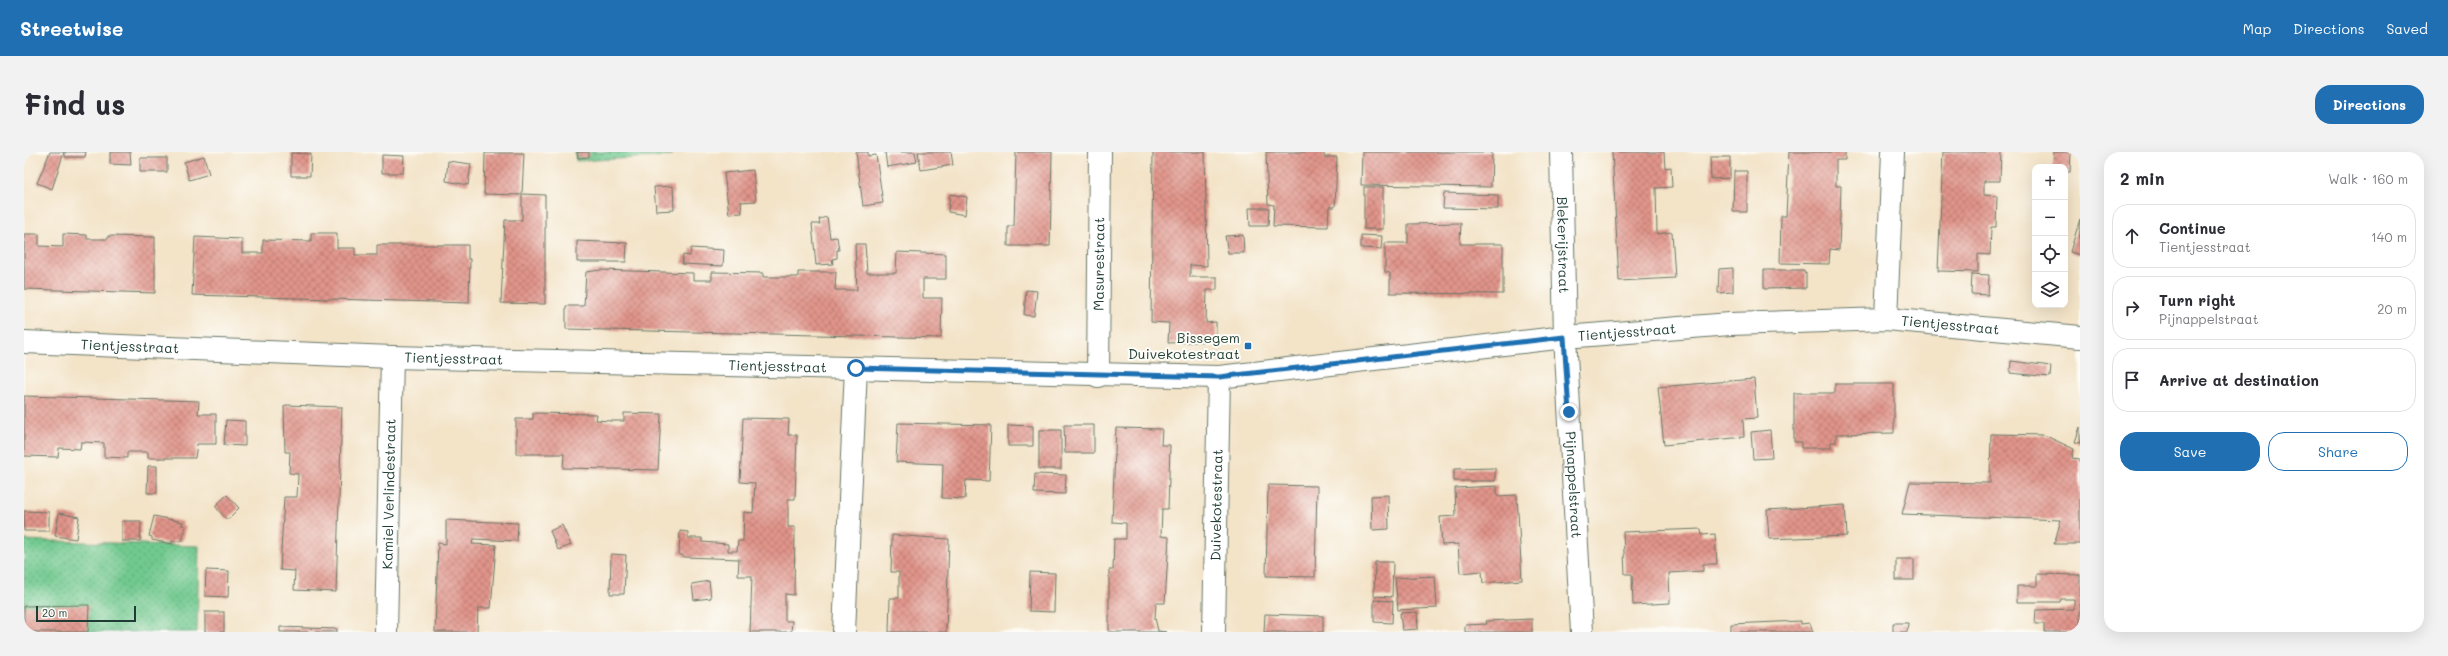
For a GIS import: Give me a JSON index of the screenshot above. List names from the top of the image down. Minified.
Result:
{"streets":{"street":["Blekerijstraat","Masurestraat","Tientjesstraat","Pijnappelstraat","Kamiel Verlindestraat","Duivekotestraat"]},"crossings":[["Blekerijstraat","Tientjesstraat"],["Blekerijstraat","Pijnappelstraat"],["Masurestraat","Tientjesstraat"],["Tientjesstraat","Pijnappelstraat"],["Tientjesstraat","Kamiel Verlindestraat"],["Tientjesstraat","Duivekotestraat"]],"places":{"transit":["Bissegem Duivekotestraat"]},"scale_bar":"20 m","page":{"header":"Streetwise","nav":["Map","Directions","Saved"],"buttons":["Directions",["Save","Share"]],"title":"Find us","heading":["2 min","Walk · 160 m"],"map_buttons":["+","−"],"list":[["Continue","Tientjesstraat","140 m"],["Turn right","Pijnappelstraat","20 m"],"Arrive at destination"],"scale":"20 m"}}
